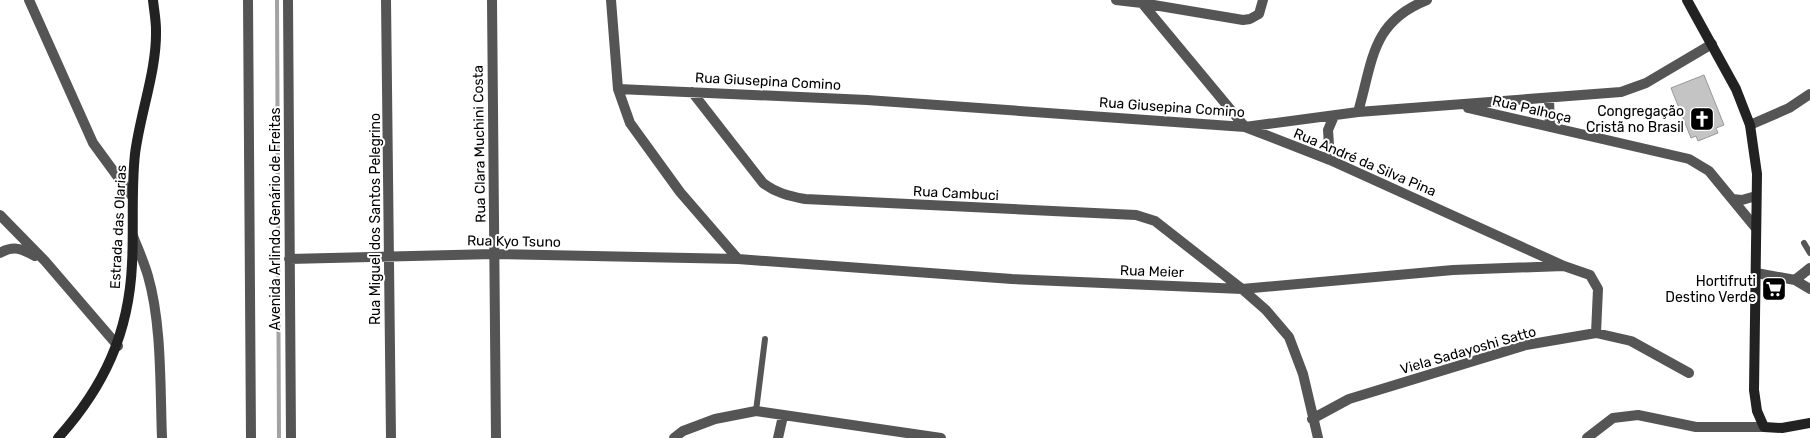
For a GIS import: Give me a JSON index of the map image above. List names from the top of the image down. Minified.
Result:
{"streets":{"main road":["Estrada das Olarias"],"street":["Rua Giusepina Comino","Rua Palhoça","Rua Clara Muchini Costa","Rua André da Silva Pina","Rua Cambuci","Avenida Arlindo Genário de Freitas","Rua Miguel dos Santos Pelegrino","Rua Kyo Tsuno","Rua Meier","Viela Sadayoshi Satto"]},"crossings":[["Rua Giusepina Comino","Rua Palhoça"],["Rua Giusepina Comino","Rua André da Silva Pina"],["Rua Giusepina Comino","Rua Cambuci"],["Rua Clara Muchini Costa","Rua Kyo Tsuno"],["Rua André da Silva Pina","Rua Meier"],["Rua André da Silva Pina","Viela Sadayoshi Satto"],["Rua Cambuci","Rua Meier"],["Rua Cambuci","Viela Sadayoshi Satto"],["Avenida Arlindo Genário de Freitas","Rua Kyo Tsuno"],["Rua Miguel dos Santos Pelegrino","Rua Kyo Tsuno"],["Rua Kyo Tsuno","Rua Meier"]],"places":{"church":["Congregação Cristã no Brasil"],"supermarket":["Hortifruti Destino Verde"]}}
